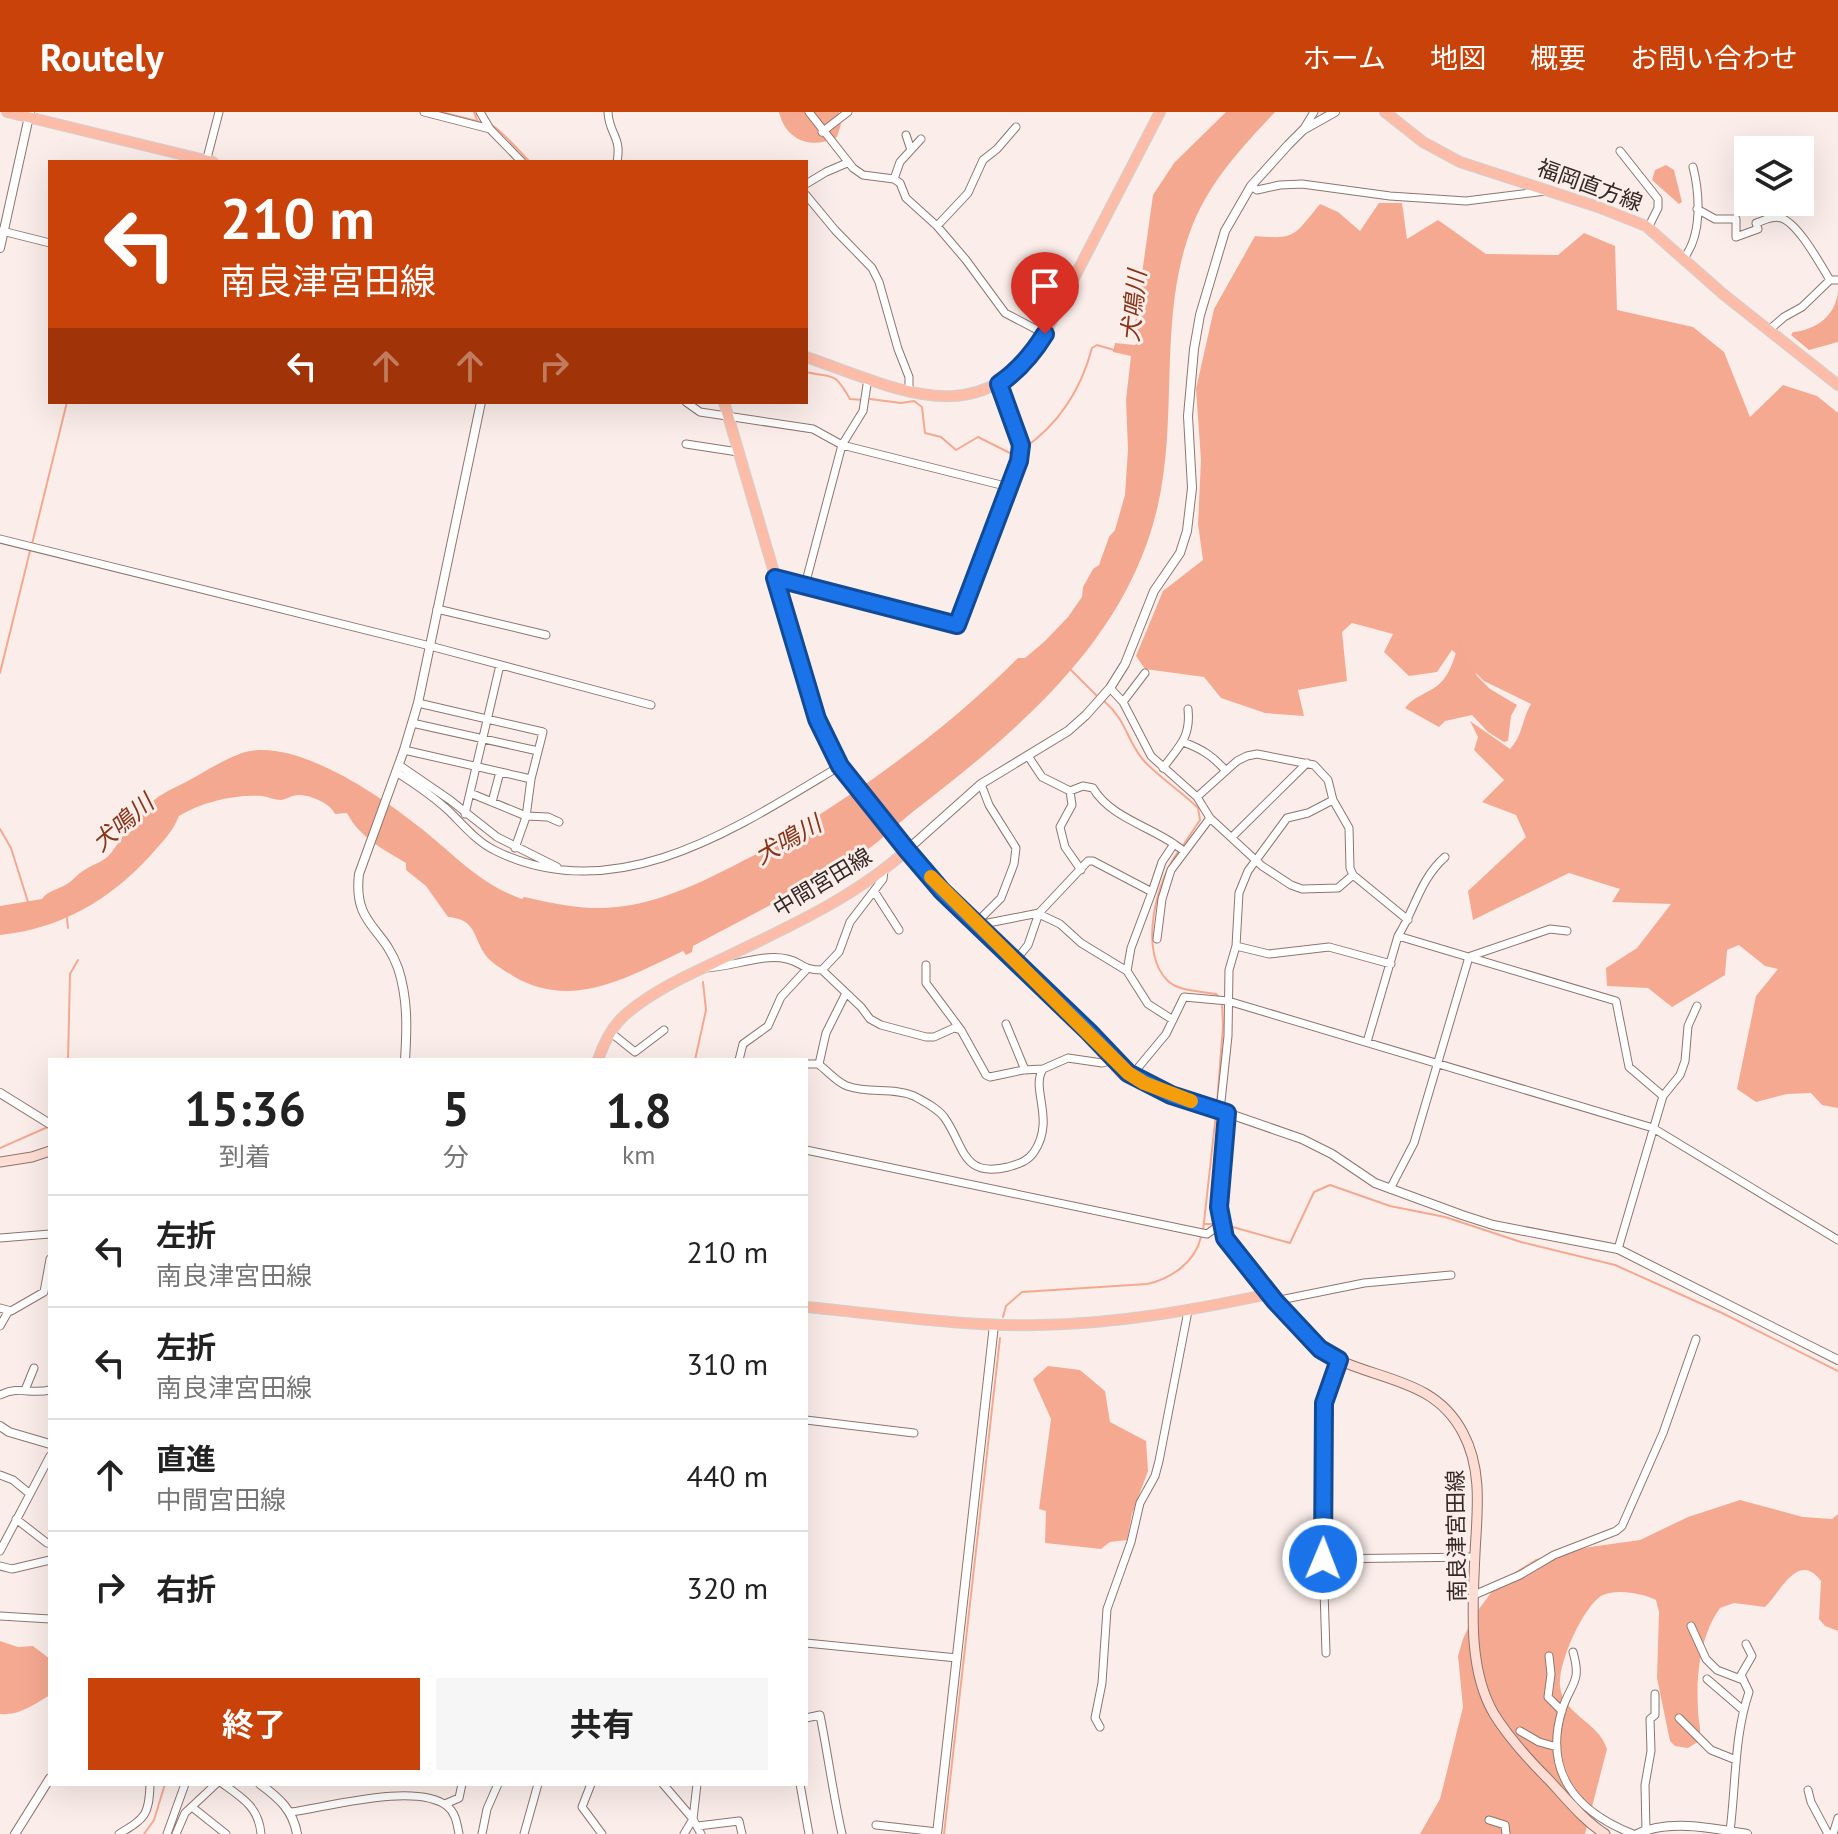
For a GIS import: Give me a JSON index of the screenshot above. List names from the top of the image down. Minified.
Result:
{"streets":{"main road":["福岡直方線","中間宮田線","南良津宮田線"]},"water":["犬鳴川"],"page":{"header":"Routely","nav":["ホーム","地図","概要","お問い合わせ"],"turn":["210 m","南良津宮田線"],"eta":["15:36","到着","5","分","1.8","km"],"list":[{"name":"左折","note":"南良津宮田線","value":"210 m"},{"name":"左折","note":"南良津宮田線","value":"310 m"},{"name":"直進","note":"中間宮田線","value":"440 m"},{"name":"右折","value":"320 m"}],"buttons":["終了","共有"]}}
